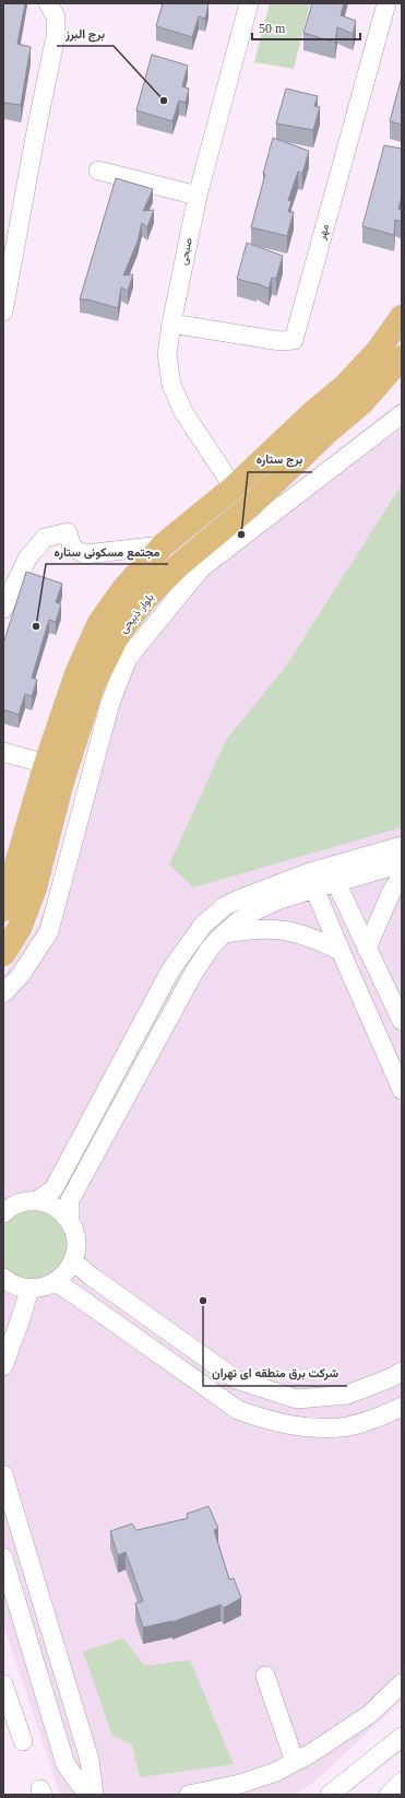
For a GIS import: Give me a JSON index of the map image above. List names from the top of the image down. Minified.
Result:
{"streets":{"main road":["بلوار ذبیحی"],"street":["مهر","صبحی"]},"crossings":[["مهر","صبحی"],["صبحی","بلوار ذبیحی"]],"places":["برج البرز","برج ستاره","مجتمع مسکونی ستاره","شرکت برق منطقه ای تهران"],"scale_bar":"50 m"}
